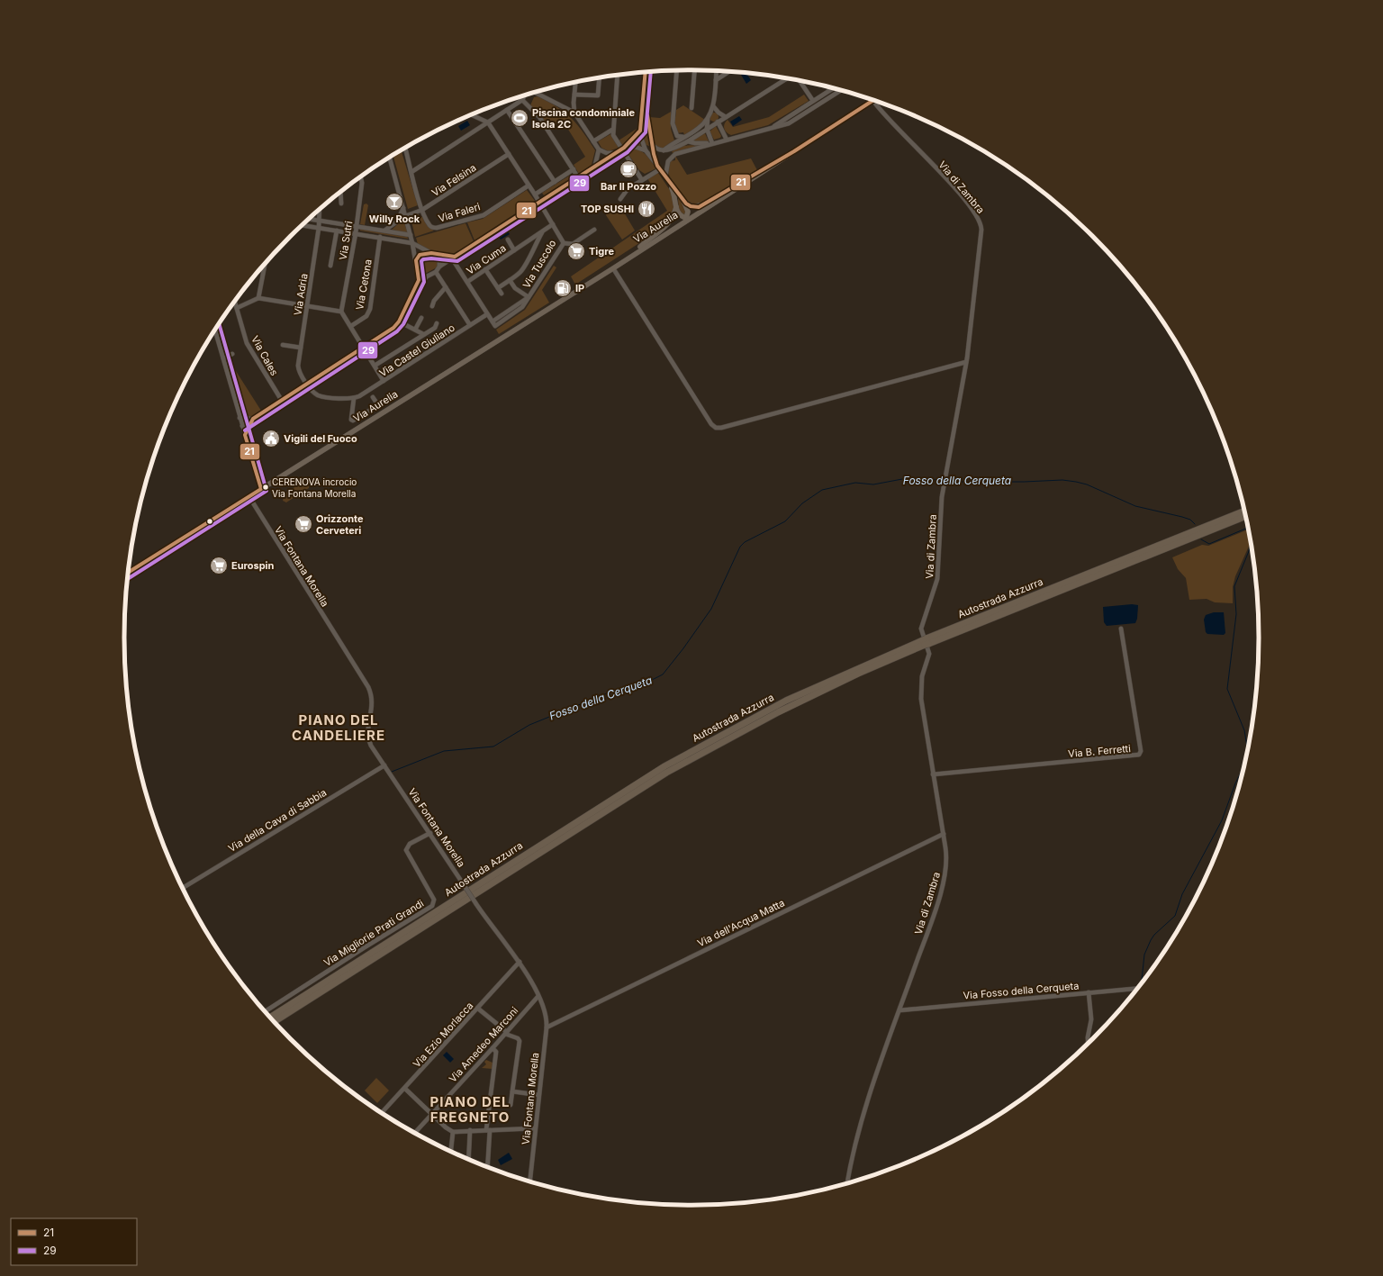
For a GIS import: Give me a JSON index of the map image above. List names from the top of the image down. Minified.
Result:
{"streets":{"highway":["Autostrada Azzurra"],"main road":["Via Aurelia"],"street":["Via Felsina","Via di Zambra","Via Faleri","Via Sutri","Via Cuma","Via Tuscolo","Via Cetona","Via Adria","Via Castel Giuliano","Via Cales","Via Fontana Morella","Via B. Ferretti","Via della Cava di Sabbia","Via dell'Acqua Matta","Via Migliorie Prati Grandi","Via Fosso della Cerqueta","Via Ezio Morlacca","Via Amedeo Marconi"]},"crossings":[["Via Felsina","Via Faleri"],["Via Felsina","Via Tuscolo"],["Via di Zambra","Via B. Ferretti"],["Via di Zambra","Via dell'Acqua Matta"],["Via di Zambra","Via Fosso della Cerqueta"],["Via Faleri","Via Tuscolo"],["Via Aurelia","Via Fontana Morella"],["Via Cuma","Via Tuscolo"],["Via Fontana Morella","Via della Cava di Sabbia"],["Via Fontana Morella","Via dell'Acqua Matta"],["Via Fontana Morella","Via Migliorie Prati Grandi"],["Via Fontana Morella","Via Ezio Morlacca"],["Via Fontana Morella","Via Amedeo Marconi"]],"districts":["PIANO DEL CANDELIERE","PIANO DEL FREGNETO"],"water":["Fosso della Cerqueta"],"places":{"sports":["Piscina condominiale Isola 2C"],"cafe":["Bar Il Pozzo"],"bar":["Willy Rock"],"restaurant":["TOP SUSHI"],"supermarket":["Tigre","Orizzonte Cerveteri","Eurospin"],"fuel station":["IP"],"public building":["Vigili del Fuoco"],"other":["CERENOVA incrocio Via Fontana Morella"]},"lines":["transit line 29","transit line 21"],"legend":["21","29"]}
